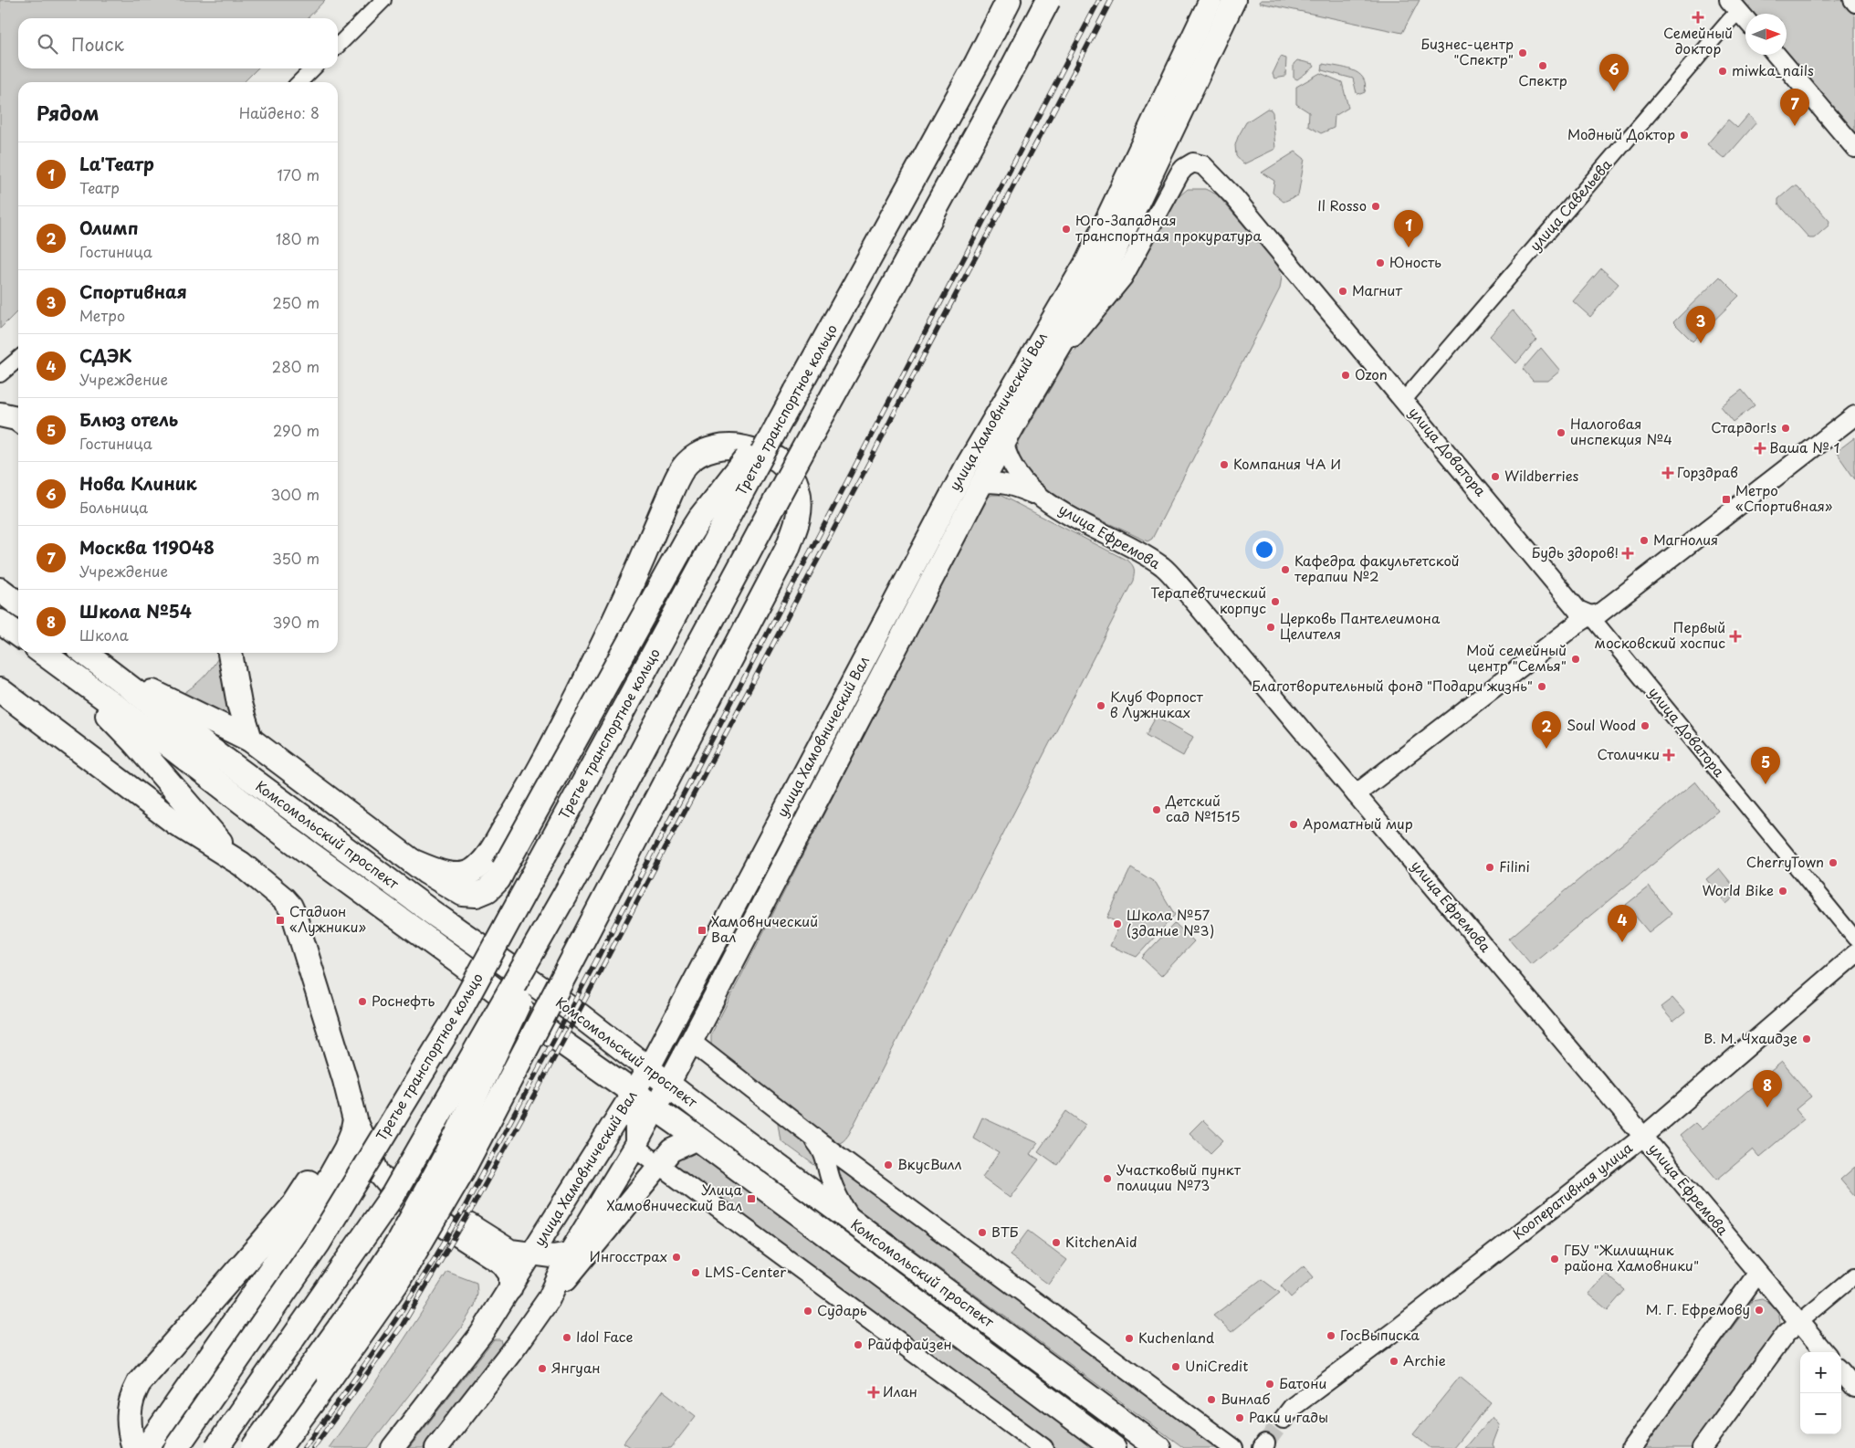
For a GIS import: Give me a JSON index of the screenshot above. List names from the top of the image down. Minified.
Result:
{"streets":{"main road":["Третье транспортное кольцо","улица Хамовнический Вал","Комсомольский проспект"],"street":["улица Савельева","улица Доватора","улица Ефремова","Кооперативная улица"]},"crossings":[["улица Савельева","улица Доватора"],["улица Хамовнический Вал","улица Доватора"],["улица Хамовнический Вал","улица Ефремова"],["улица Хамовнический Вал","Комсомольский проспект"],["улица Ефремова","Кооперативная улица"]],"places":{"health":["Семейный доктор","Ваша № 1","Горздрав","Будь здоров!","Первый московский хоспис","Столички","Илан"],"other":["Бизнес-центр \"Спектр\"","Спектр","miwka_nails","Модный Доктор","Il Rosso","Юго-Западная транспортная прокуратура","Юность","Магнит","Ozon","Стардог!s","Налоговая инспекция №4","Компания ЧА И","Wildberries","Магнолия","Кафедра факультетской терапии №2","Терапевтический корпус","Церковь Пантелеимона Целителя","Мой семейный центр \"Семья\"","Благотворительный фонд \"Подари жизнь\"","Клуб Форпост в Лужниках","Soul Wood","Детский сад №1515","Ароматный мир","CherryTown","Filini","World Bike","Школа №57 (здание №3)","Роснефть","В. М. Чхаидзе","ВкусВилл","Участковый пункт полиции №73","ВТБ","KitchenAid","Ингосстрах","ГБУ \"Жилищник района Хамовники\"","LMS-Center","М. Г. Ефремову","Сударь","ГосВыписка","Idol Face","Kuchenland","Райффайзен","Archie","UniCredit","Янгуан","Батони","Винлаб","Раки и гады"],"transit":["Метро «Спортивная»","Стадион «Лужники»","Хамовнический Вал","Улица Хамовнический Вал"]},"north":"right","page":{"search":"Поиск","pins":["6","7","1","3","2","5","4","8"],"heading":["Рядом","Найдено: 8"],"list":[{"mark":"1","name":"La'Театр","note":"Театр","value":"170 m"},{"mark":"2","name":"Олимп","note":"Гостиница","value":"180 m"},{"mark":"3","name":"Спортивная","note":"Метро","value":"250 m"},{"mark":"4","name":"СДЭК","note":"Учреждение","value":"280 m"},{"mark":"5","name":"Блюз отель","note":"Гостиница","value":"290 m"},{"mark":"6","name":"Нова Клиник","note":"Больница","value":"300 m"},{"mark":"7","name":"Москва 119048","note":"Учреждение","value":"350 m"},{"mark":"8","name":"Школа №54","note":"Школа","value":"390 m"}],"map_buttons":["+","−"]}}
